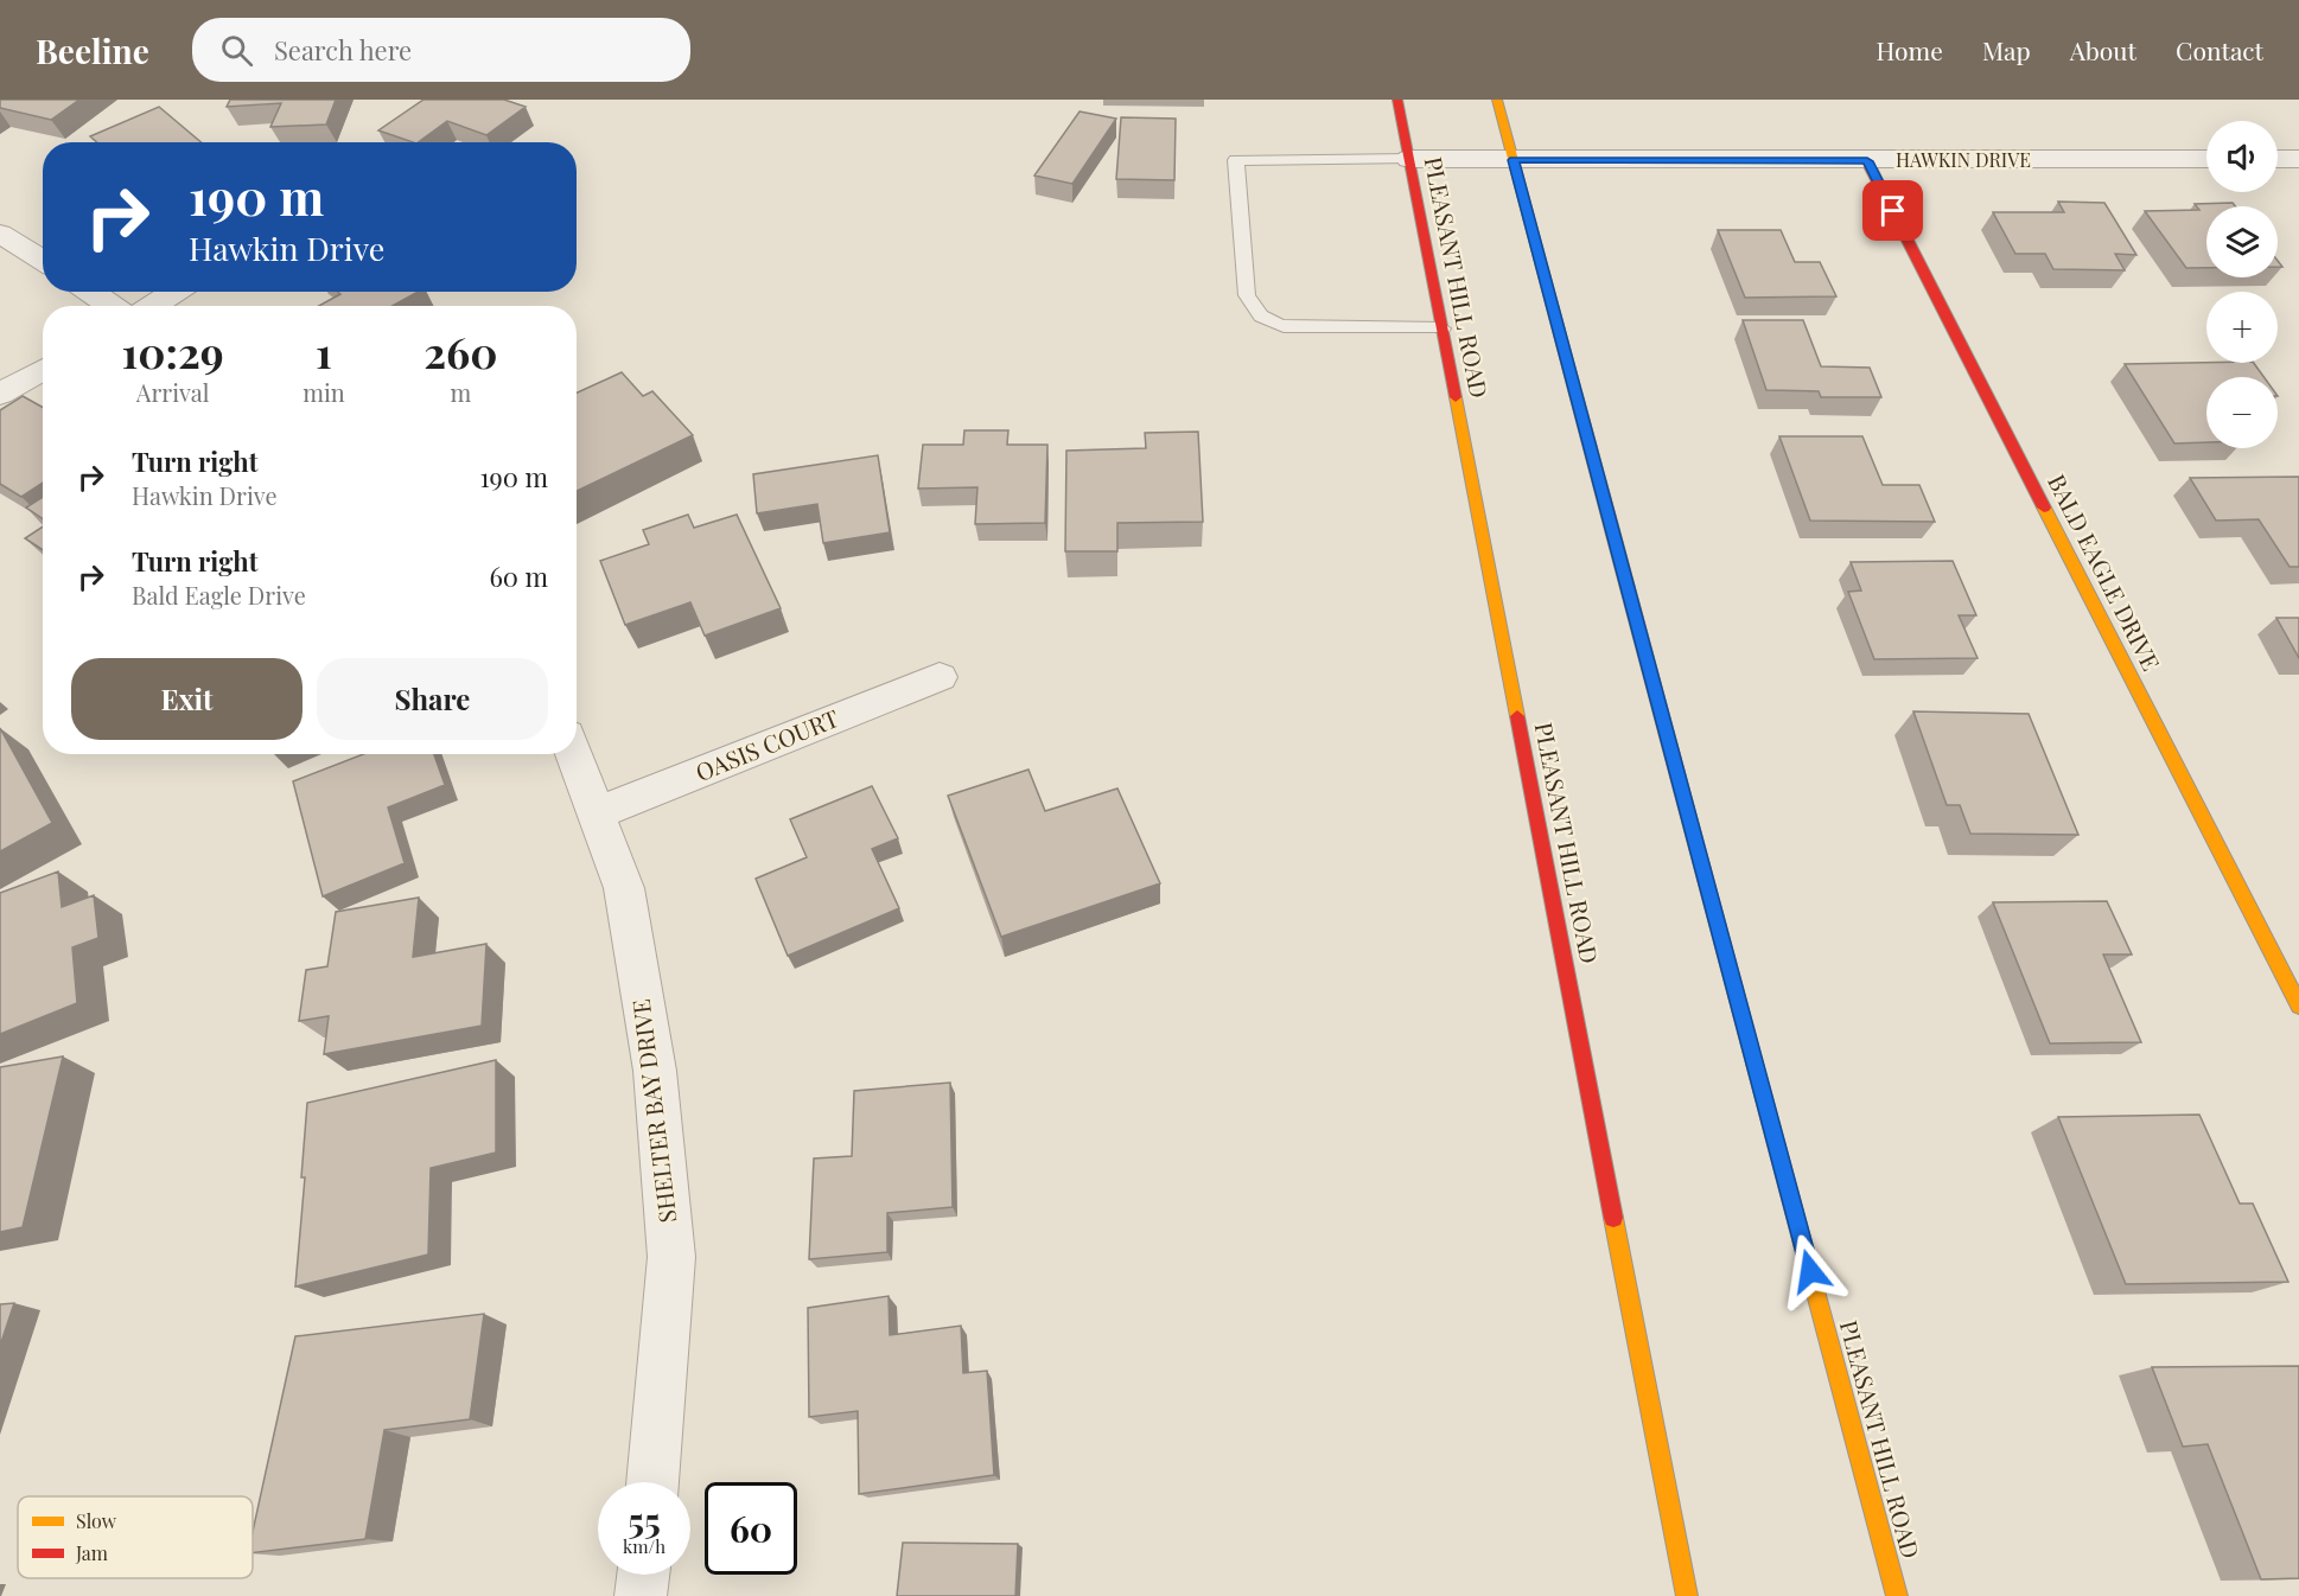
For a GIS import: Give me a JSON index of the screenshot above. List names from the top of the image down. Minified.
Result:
{"streets":{"main road":["PLEASANT HILL ROAD","BALD EAGLE DRIVE"],"street":["HAWKIN DRIVE","OASIS COURT","SHELTER BAY DRIVE"]},"crossings":[["HAWKIN DRIVE","PLEASANT HILL ROAD"],["HAWKIN DRIVE","BALD EAGLE DRIVE"],["OASIS COURT","SHELTER BAY DRIVE"]],"legend":["Slow","Jam"],"page":{"header":"Beeline","search":"Search here","nav":["Home","Map","About","Contact"],"map_buttons":["+","−"],"turn":["190 m","Hawkin Drive"],"eta":["10:29","Arrival","1","min","260","m"],"list":[{"name":"Turn right","note":"Hawkin Drive","value":"190 m"},{"name":"Turn right","note":"Bald Eagle Drive","value":"60 m"}],"buttons":["Exit","Share"],"speed":"55 km/h","limit":"60"}}
